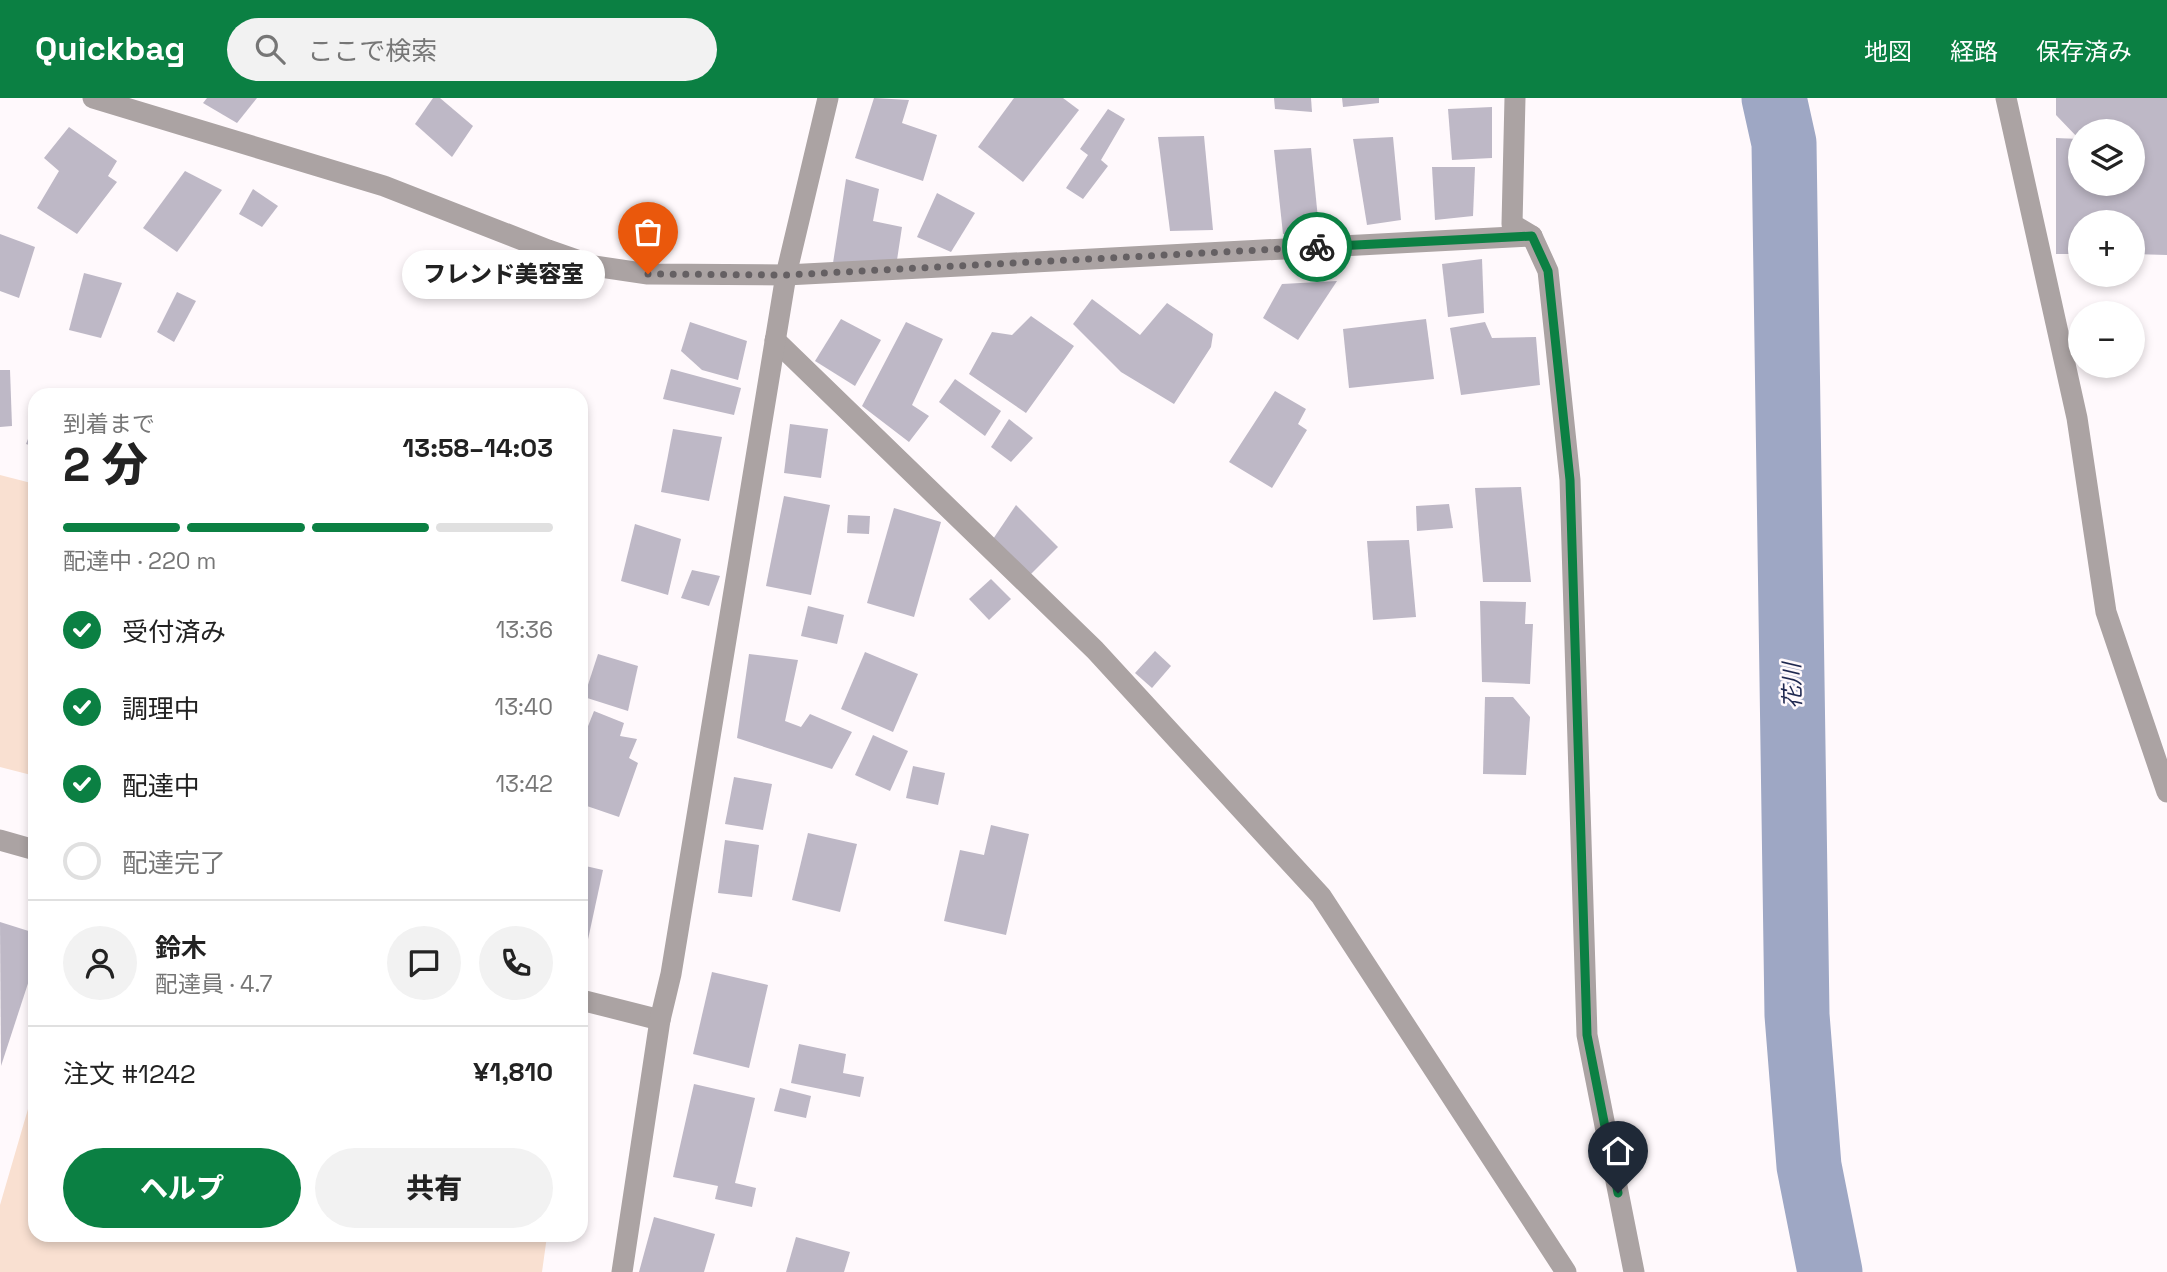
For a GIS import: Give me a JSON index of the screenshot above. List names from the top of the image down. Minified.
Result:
{"water":["花川"],"places":["フレンド美容室"],"page":{"header":"Quickbag","search":"ここで検索","nav":["地図","経路","保存済み"],"map_buttons":["+","−"],"bubble":"フレンド美容室","heading":["2 分","到着まで","13:58–14:03"],"panel":["鈴木","配達員 · 4.7","注文 #1242","¥1,810"],"bar":"配達中 · 220 m","list":[["受付済み","13:36"],["調理中","13:40"],["配達中","13:42"],"配達完了"],"buttons":["ヘルプ","共有"]}}
